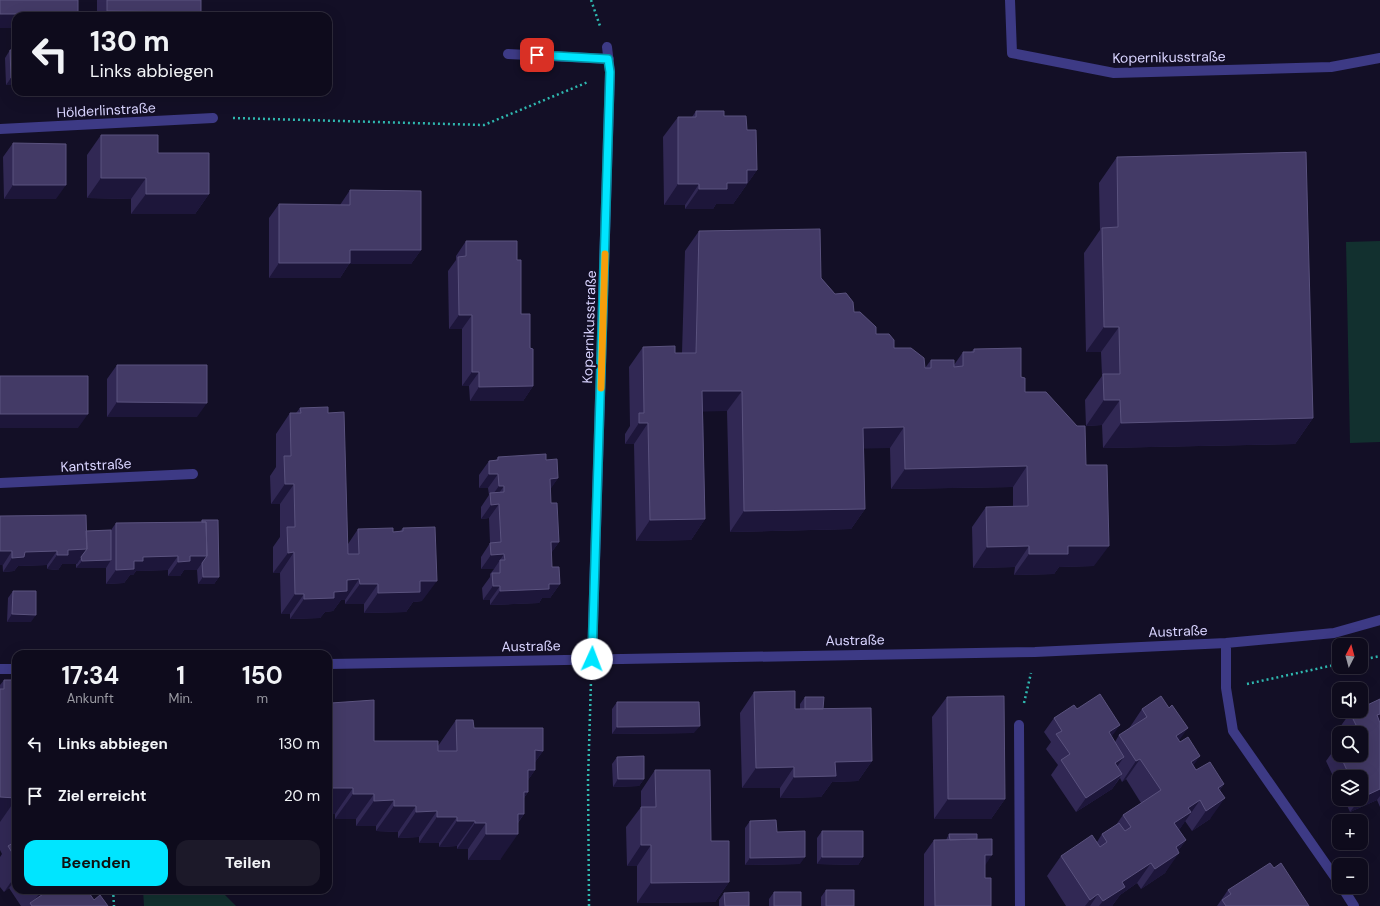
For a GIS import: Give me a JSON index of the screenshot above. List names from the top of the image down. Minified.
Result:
{"streets":{"street":["Kopernikusstraße","Hölderlinstraße","Kantstraße","Austraße"]},"crossings":[["Kopernikusstraße","Austraße"]],"north":"top","page":{"turn":["130 m","Links abbiegen"],"map_buttons":["+","−"],"eta":["17:34","Ankunft","1","Min.","150","m"],"list":[{"name":"Links abbiegen","value":"130 m"},{"name":"Ziel erreicht","value":"20 m"}],"buttons":["Beenden","Teilen"]}}
